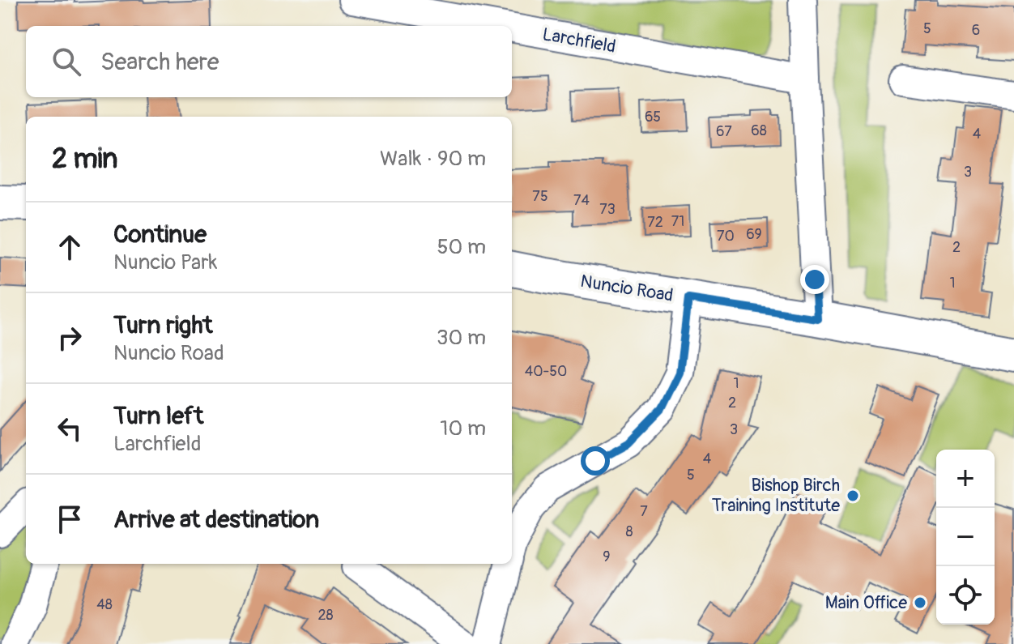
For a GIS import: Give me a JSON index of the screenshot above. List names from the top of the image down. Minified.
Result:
{"streets":{"street":["Larchfield","Nuncio Road"]},"places":["Bishop Birch Training Institute","Main Office"],"house_numbers":["5","6","65","68","67","4","3","75","74","73","71","72","69","70","2","1","40-50","1","2","3","4","5","7","8","9","48","28"],"page":{"search":"Search here","heading":["2 min","Walk · 90 m"],"list":[["Continue","Nuncio Park","50 m"],["Turn right","Nuncio Road","30 m"],["Turn left","Larchfield","10 m"],"Arrive at destination"],"map_buttons":["+","−"]}}
